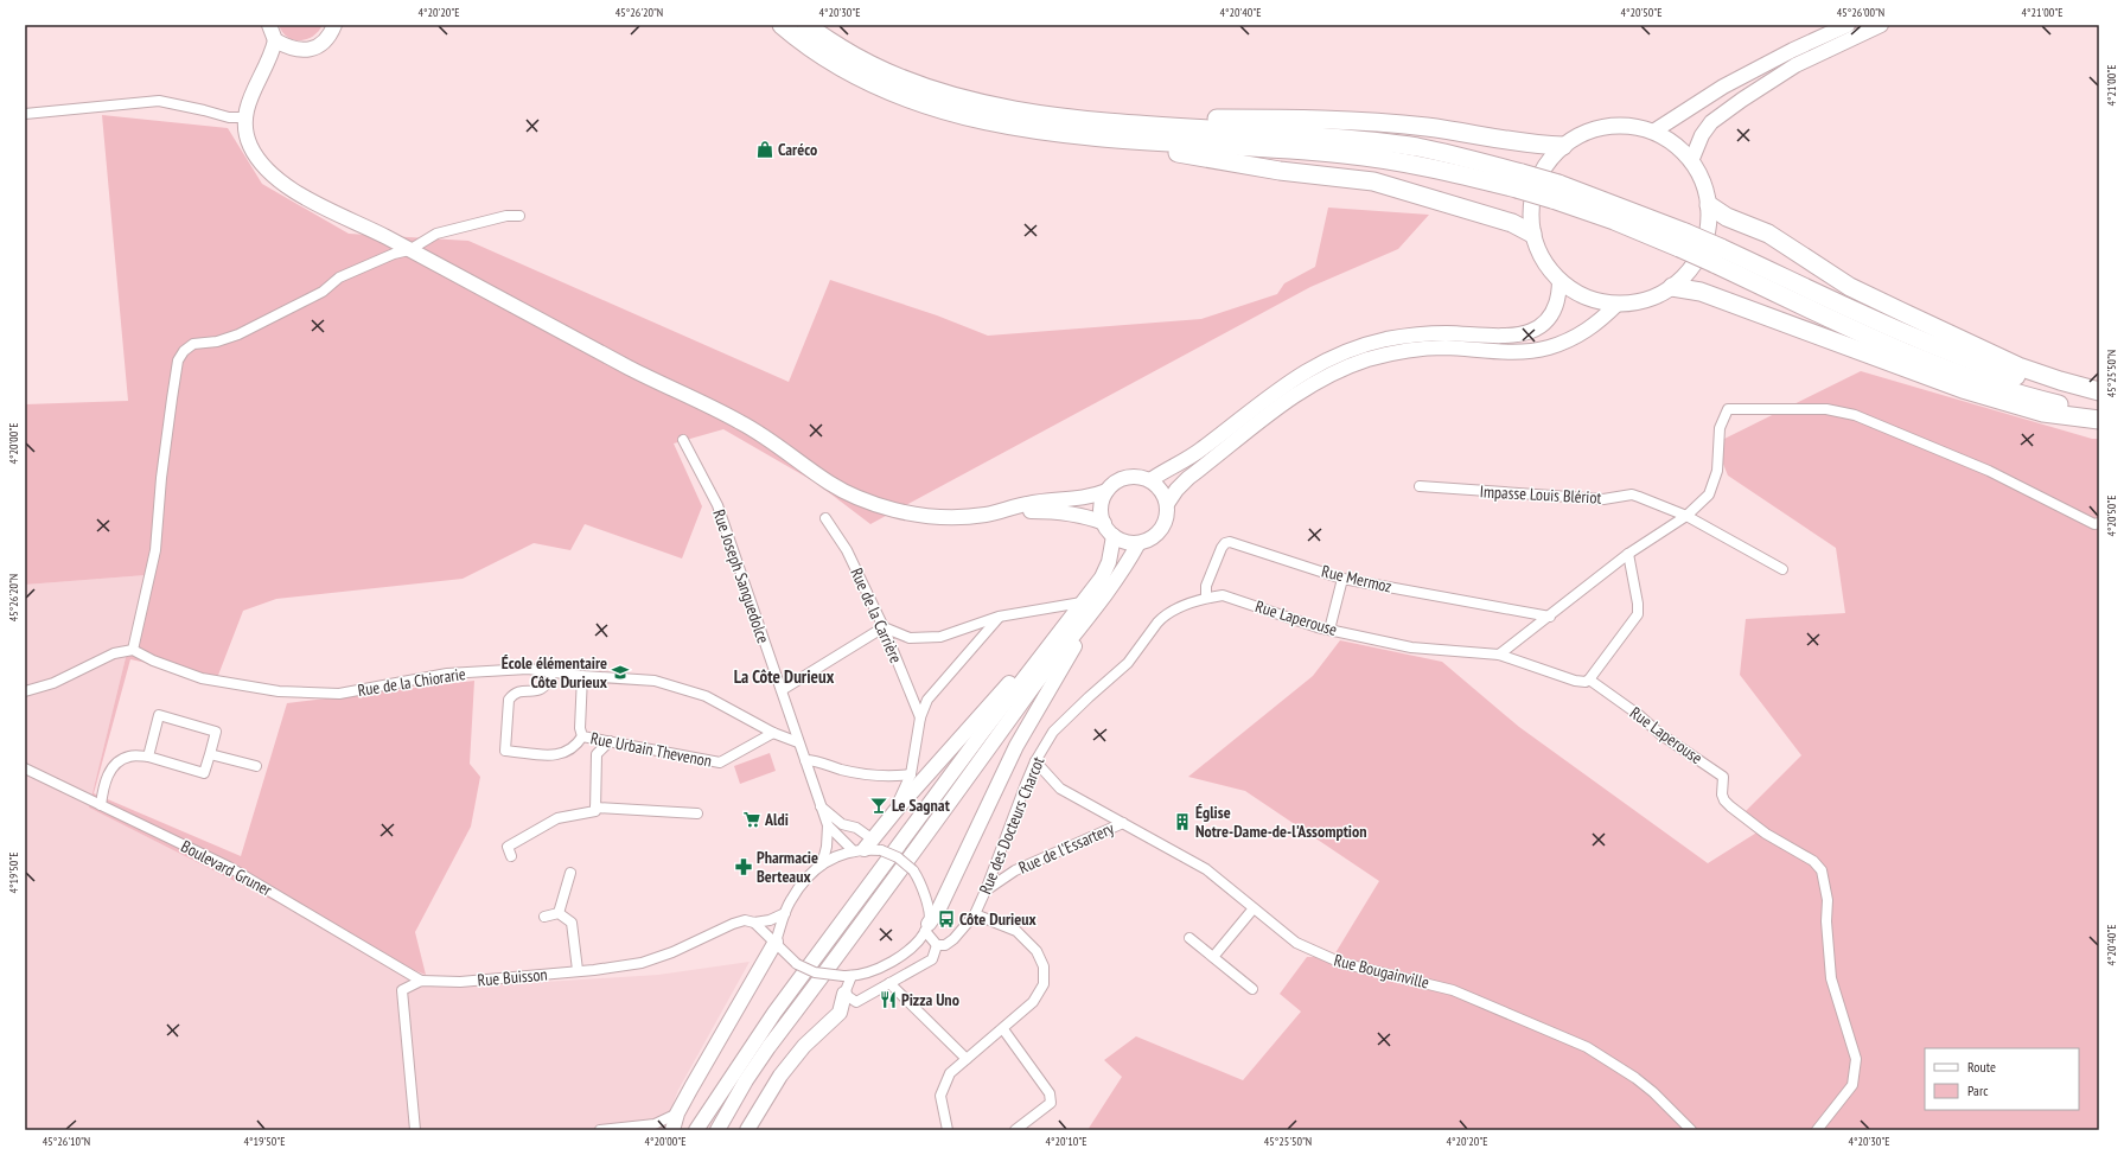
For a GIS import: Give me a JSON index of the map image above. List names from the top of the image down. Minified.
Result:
{"streets":{"street":["Impasse Louis Blériot","Rue Joseph Sanguedolce","Rue Mermoz","Rue de la Carrière","Rue Laperouse","Rue de la Chiorarie","Rue Urbain Thevenon","Rue des Docteurs Charcot","Rue de l'Essartery","Boulevard Gruner","Rue Bougainville","Rue Buisson"]},"crossings":[["Rue Joseph Sanguedolce","Rue de la Chiorarie"],["Rue Mermoz","Rue Laperouse"],["Rue Mermoz","Rue des Docteurs Charcot"],["Rue Laperouse","Rue des Docteurs Charcot"],["Rue de la Chiorarie","Rue Urbain Thevenon"],["Rue des Docteurs Charcot","Rue de l'Essartery"],["Rue des Docteurs Charcot","Rue Bougainville"],["Rue de l'Essartery","Rue Bougainville"],["Boulevard Gruner","Rue Buisson"]],"districts":["La Côte Durieux"],"places":{"shop":["Caréco"],"school or university":["École élémentaire Côte Durieux"],"bar":["Le Sagnat"],"supermarket":["Aldi"],"building":["Église Notre-Dame-de-l'Assomption"],"pharmacy":["Pharmacie Berteaux"],"bus stop":["Côte Durieux"],"restaurant":["Pizza Uno"]},"legend":["Route","Parc"],"coordinates":["4°20'20\"E","45°26'20\"N","4°20'30\"E","4°20'40\"E","4°20'50\"E","45°26'00\"N","4°21'00\"E","45°25'50\"N","4°20'00\"E","4°19'50\"E","45°26'10\"N","4°20'10\"E"]}
